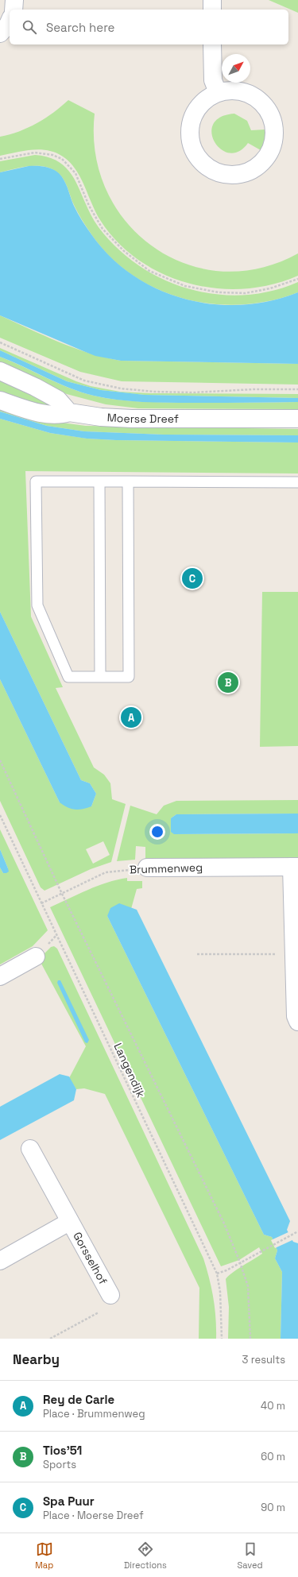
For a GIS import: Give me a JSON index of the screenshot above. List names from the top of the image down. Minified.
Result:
{"streets":{"street":["Moerse Dreef","Brummenweg","Gorsselhof"],"path":["Langendijk"]},"crossings":[["Brummenweg","Langendijk"]],"north":"top right","page":{"search":"Search here","pins":["C","B","A"],"heading":["Nearby","3 results"],"list":[{"mark":"A","name":"Rey de Carle","note":"Place · Brummenweg","value":"40 m"},{"mark":"B","name":"Tios'51","note":"Sports","value":"60 m"},{"mark":"C","name":"Spa Puur","note":"Place · Moerse Dreef","value":"90 m"}],"nav":["Map","Directions","Saved"]}}
